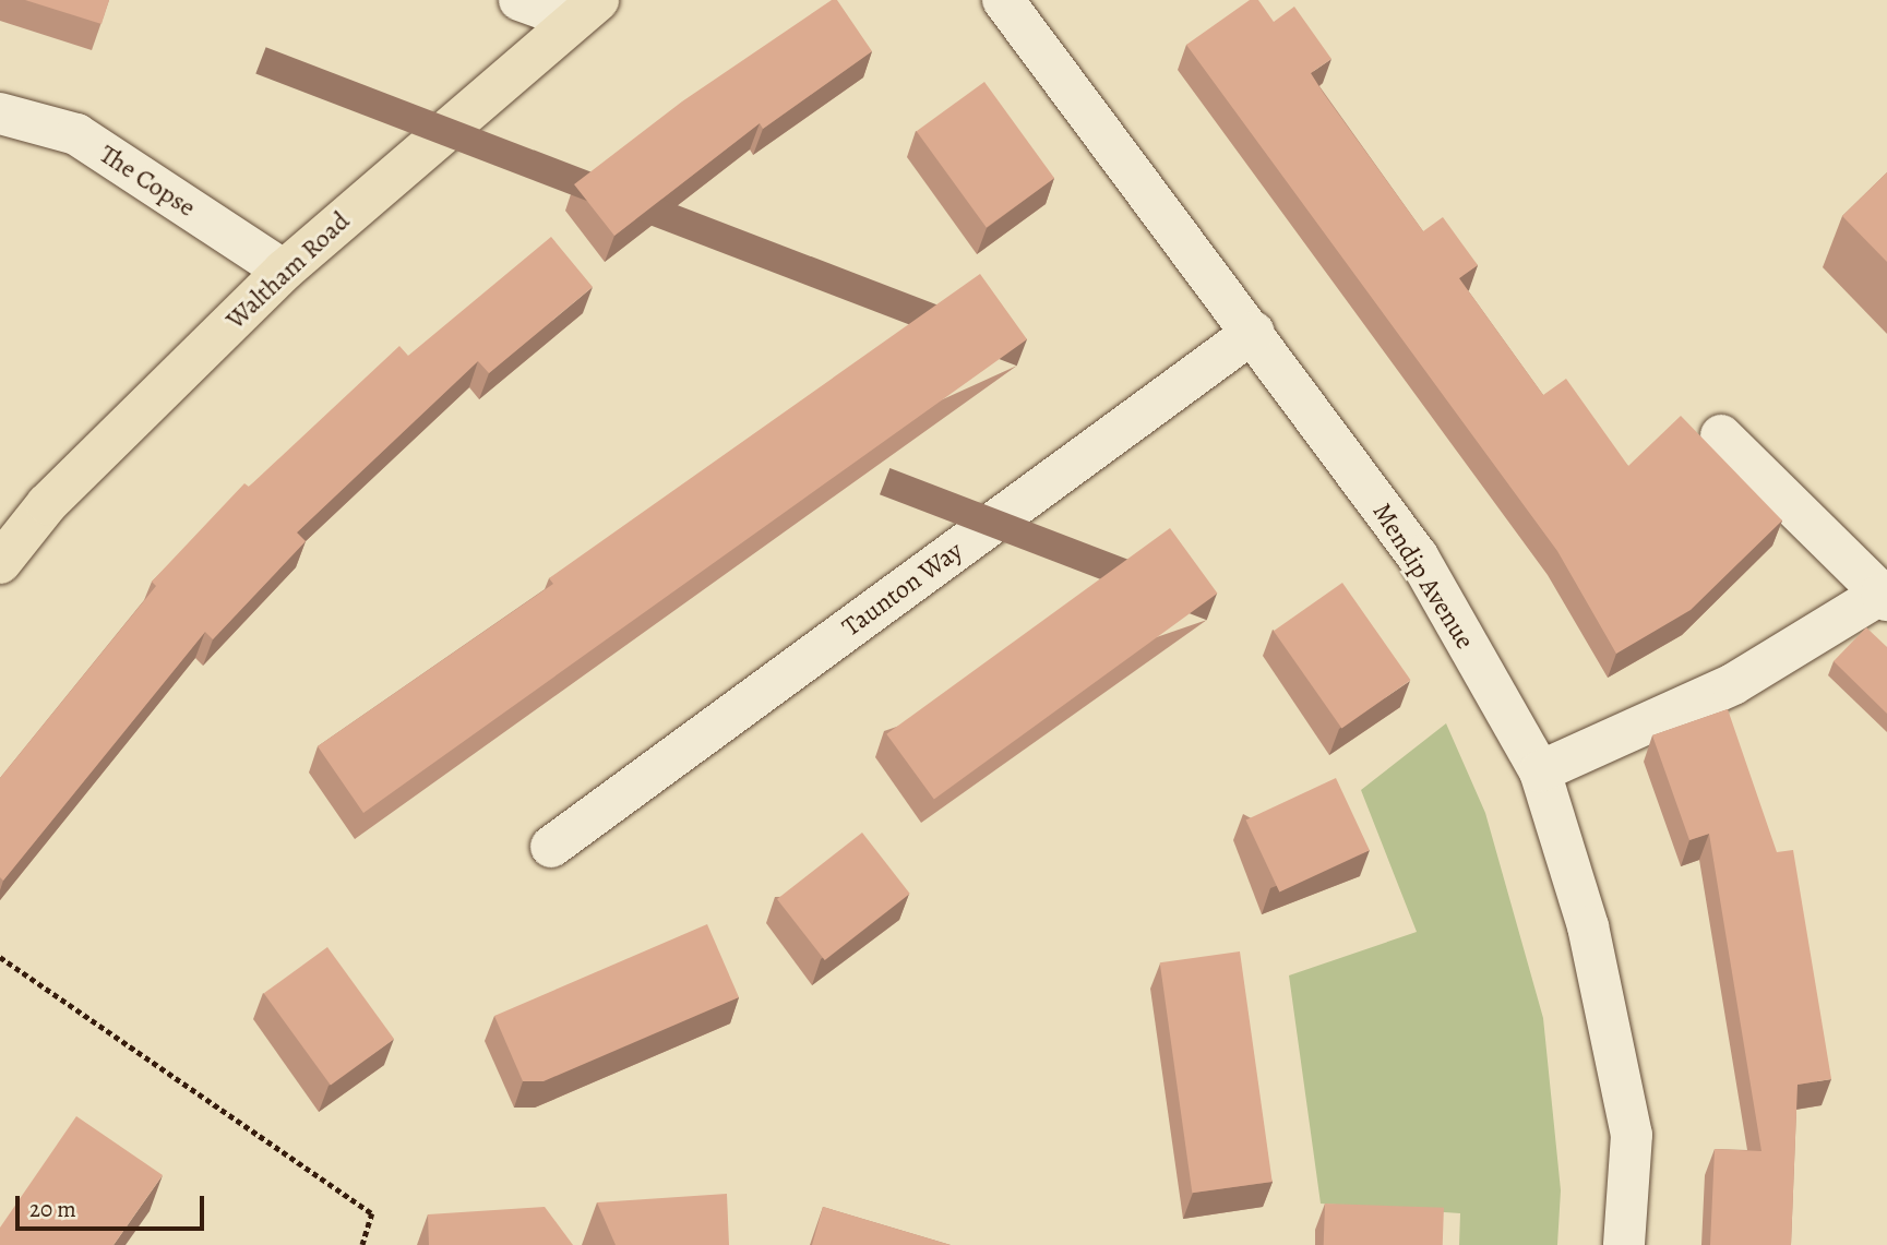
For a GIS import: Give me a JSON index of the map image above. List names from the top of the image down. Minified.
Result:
{"streets":{"main road":["Waltham Road"],"street":["The Copse","Mendip Avenue","Taunton Way"]},"crossings":[["The Copse","Waltham Road"],["Mendip Avenue","Taunton Way"]],"scale_bar":"20 m"}
